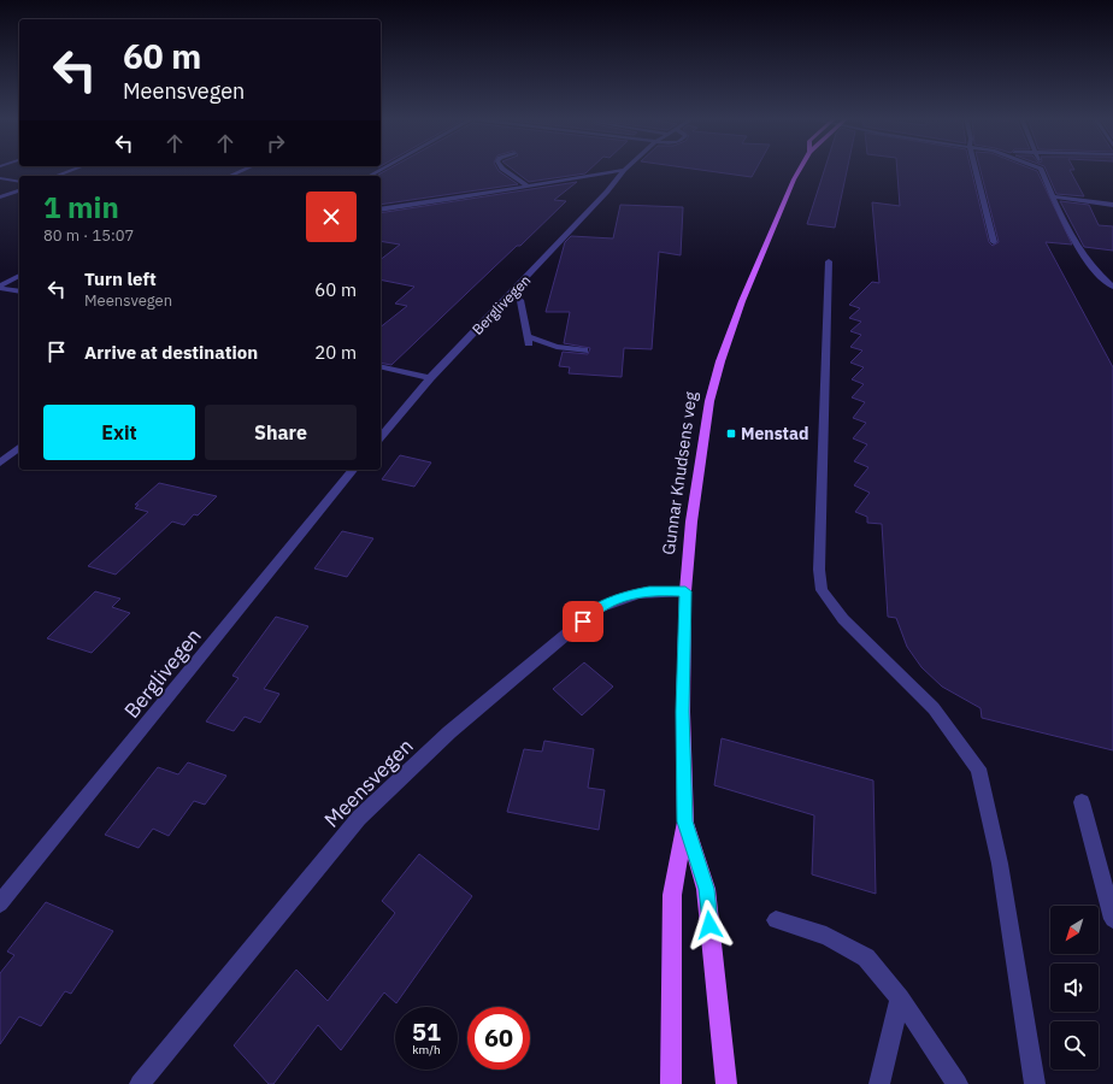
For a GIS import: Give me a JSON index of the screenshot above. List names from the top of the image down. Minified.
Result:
{"streets":{"main road":["Gunnar Knudsens veg"],"street":["Berglivegen","Meensvegen"]},"crossings":[["Gunnar Knudsens veg","Meensvegen"]],"places":{"transit":["Menstad"]},"north":"bottom left","page":{"turn":["60 m","Meensvegen"],"heading":["1 min","80 m · 15:07"],"list":[{"name":"Turn left","note":"Meensvegen","value":"60 m"},{"name":"Arrive at destination","value":"20 m"}],"buttons":["Exit","Share"],"speed":"51 km/h","limit":"60"}}
